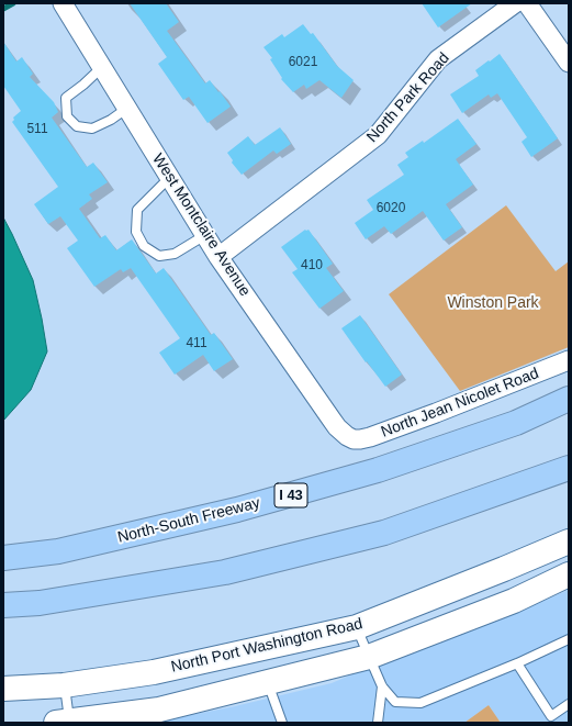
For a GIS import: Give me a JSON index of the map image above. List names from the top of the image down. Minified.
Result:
{"streets":{"highway":["I 43","North-South Freeway"],"main road":["North Port Washington Road"],"street":["North Park Road","West Montclaire Avenue","North Jean Nicolet Road"]},"crossings":[["North Park Road","West Montclaire Avenue"],["West Montclaire Avenue","North Jean Nicolet Road"]],"parks":["Winston Park"],"house_numbers":["6021","511","6020","410","411"]}
